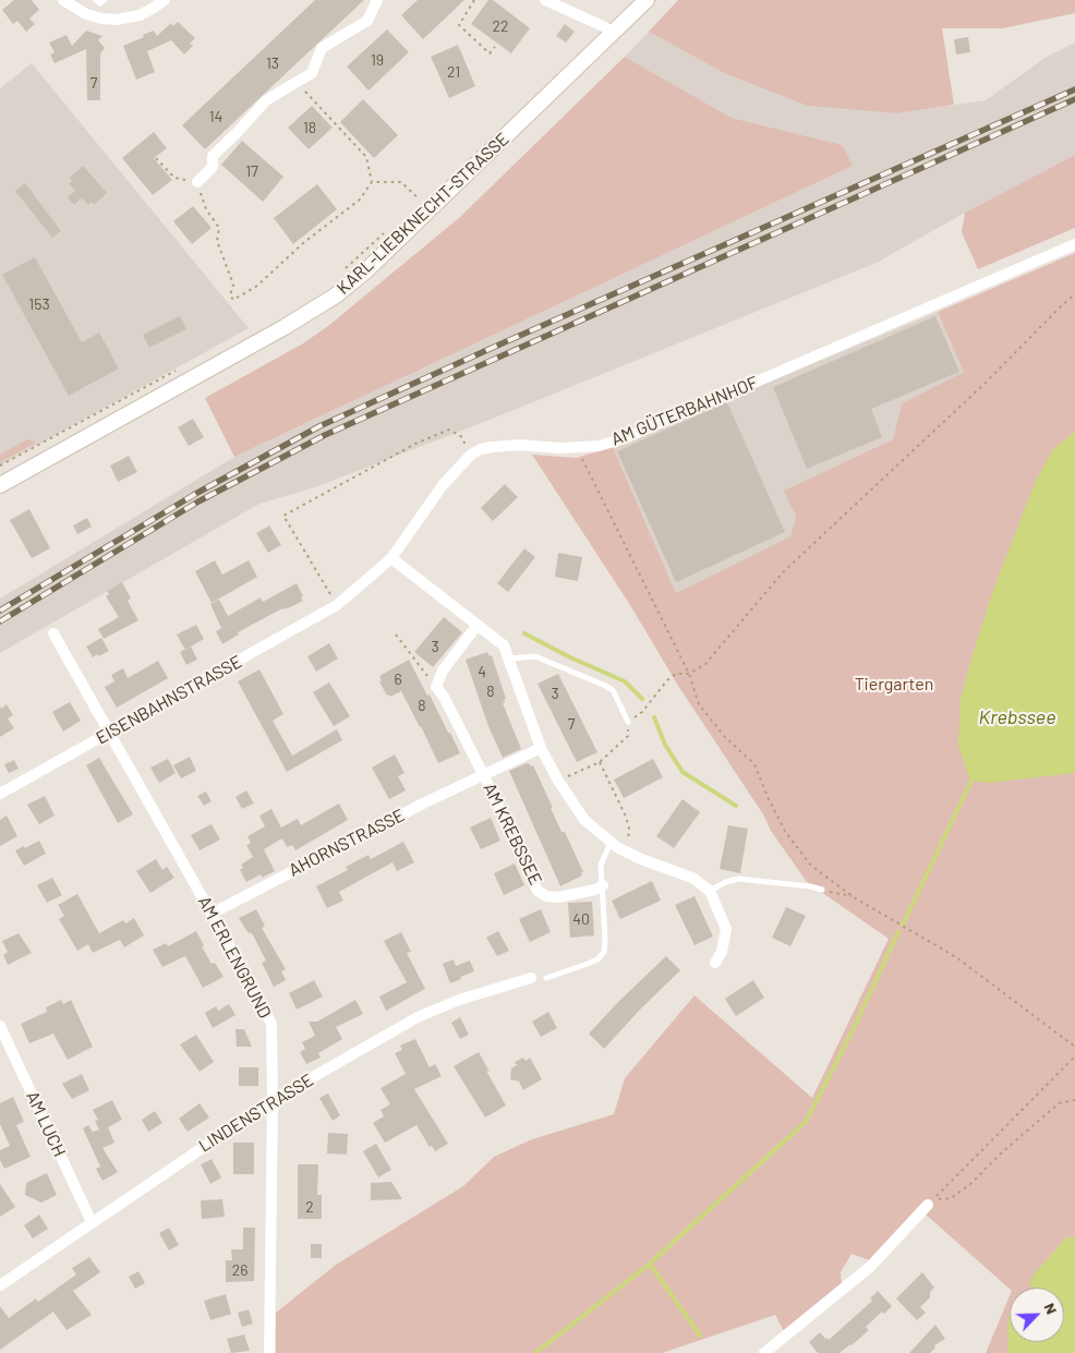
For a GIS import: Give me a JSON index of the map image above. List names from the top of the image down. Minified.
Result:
{"streets":{"street":["KARL-LIEBKNECHT-STRASSE","AM GÜTERBAHNHOF","EISENBAHNSTRASSE","AM KREBSSEE","AHORNSTRASSE","AM ERLENGRUND","LINDENSTRASSE","AM LUCH"]},"crossings":[["AM GÜTERBAHNHOF","EISENBAHNSTRASSE"],["EISENBAHNSTRASSE","AM ERLENGRUND"],["AM KREBSSEE","AHORNSTRASSE"],["AHORNSTRASSE","AM ERLENGRUND"],["AM ERLENGRUND","LINDENSTRASSE"],["LINDENSTRASSE","AM LUCH"]],"water":["Krebssee"],"parks":["Tiergarten"],"house_numbers":["22","19","13","21","7","14","18","17","153","3","4","6","8","3","8","7","40","2","26"],"north":"top right"}
